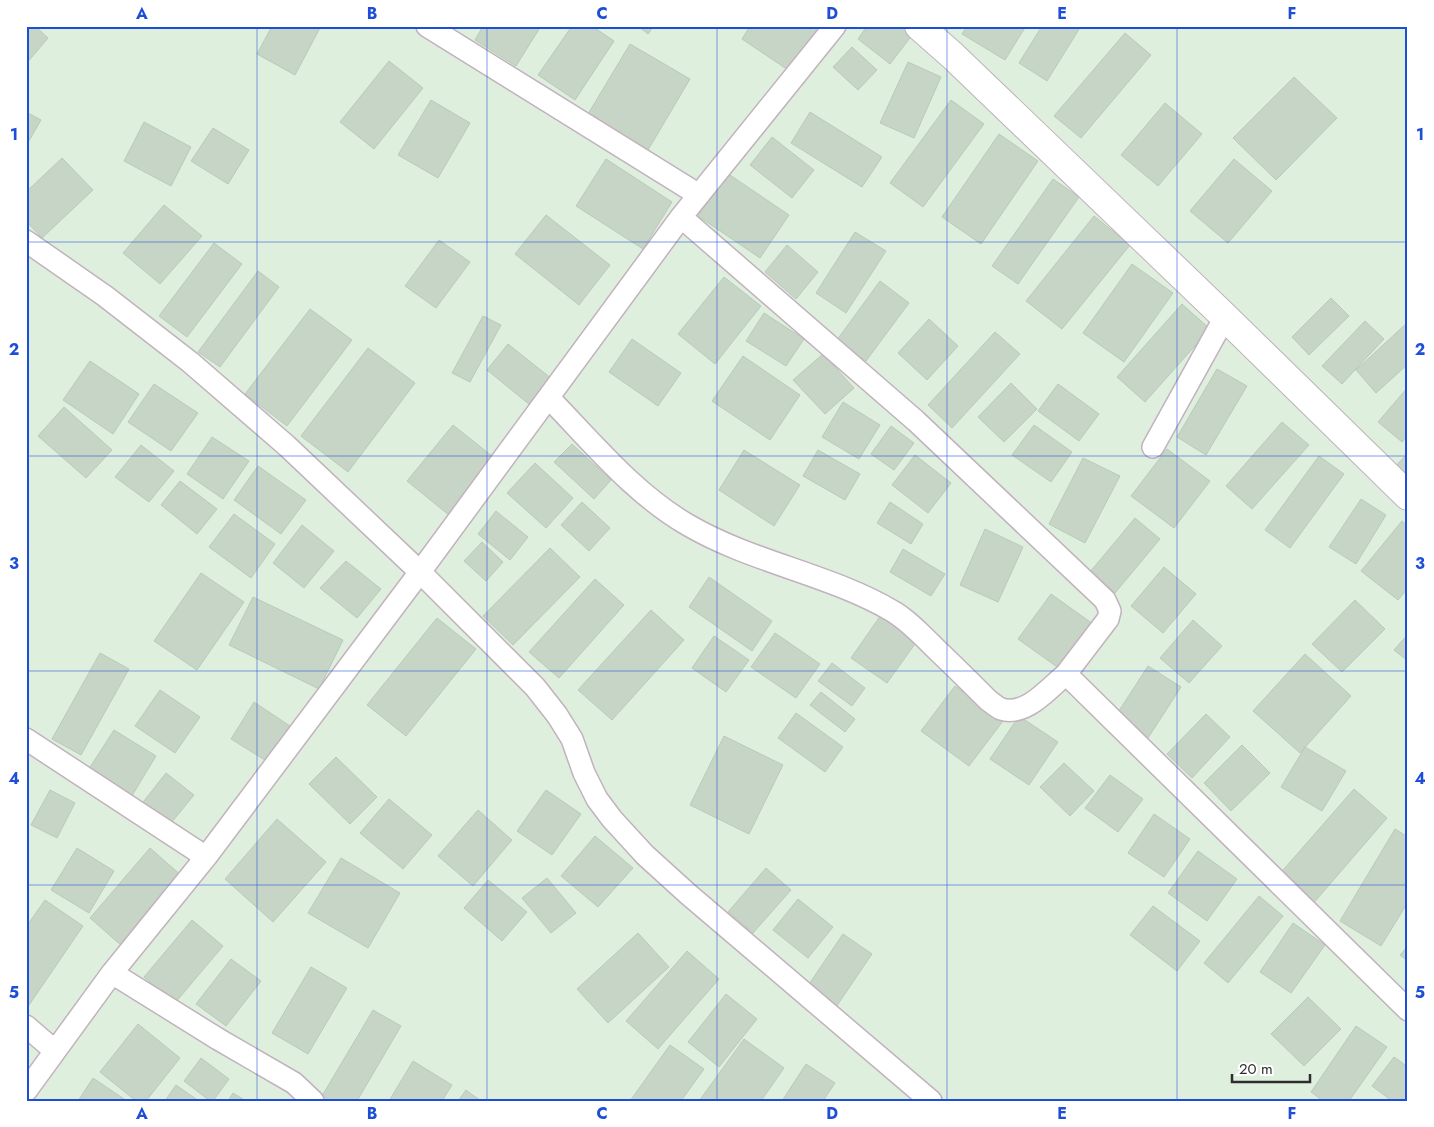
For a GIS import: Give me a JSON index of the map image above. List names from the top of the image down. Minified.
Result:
{"scale_bar":"20 m","grid":{"columns":["A","B","C","D","E","F"],"rows":["1","2","3","4","5"]}}
